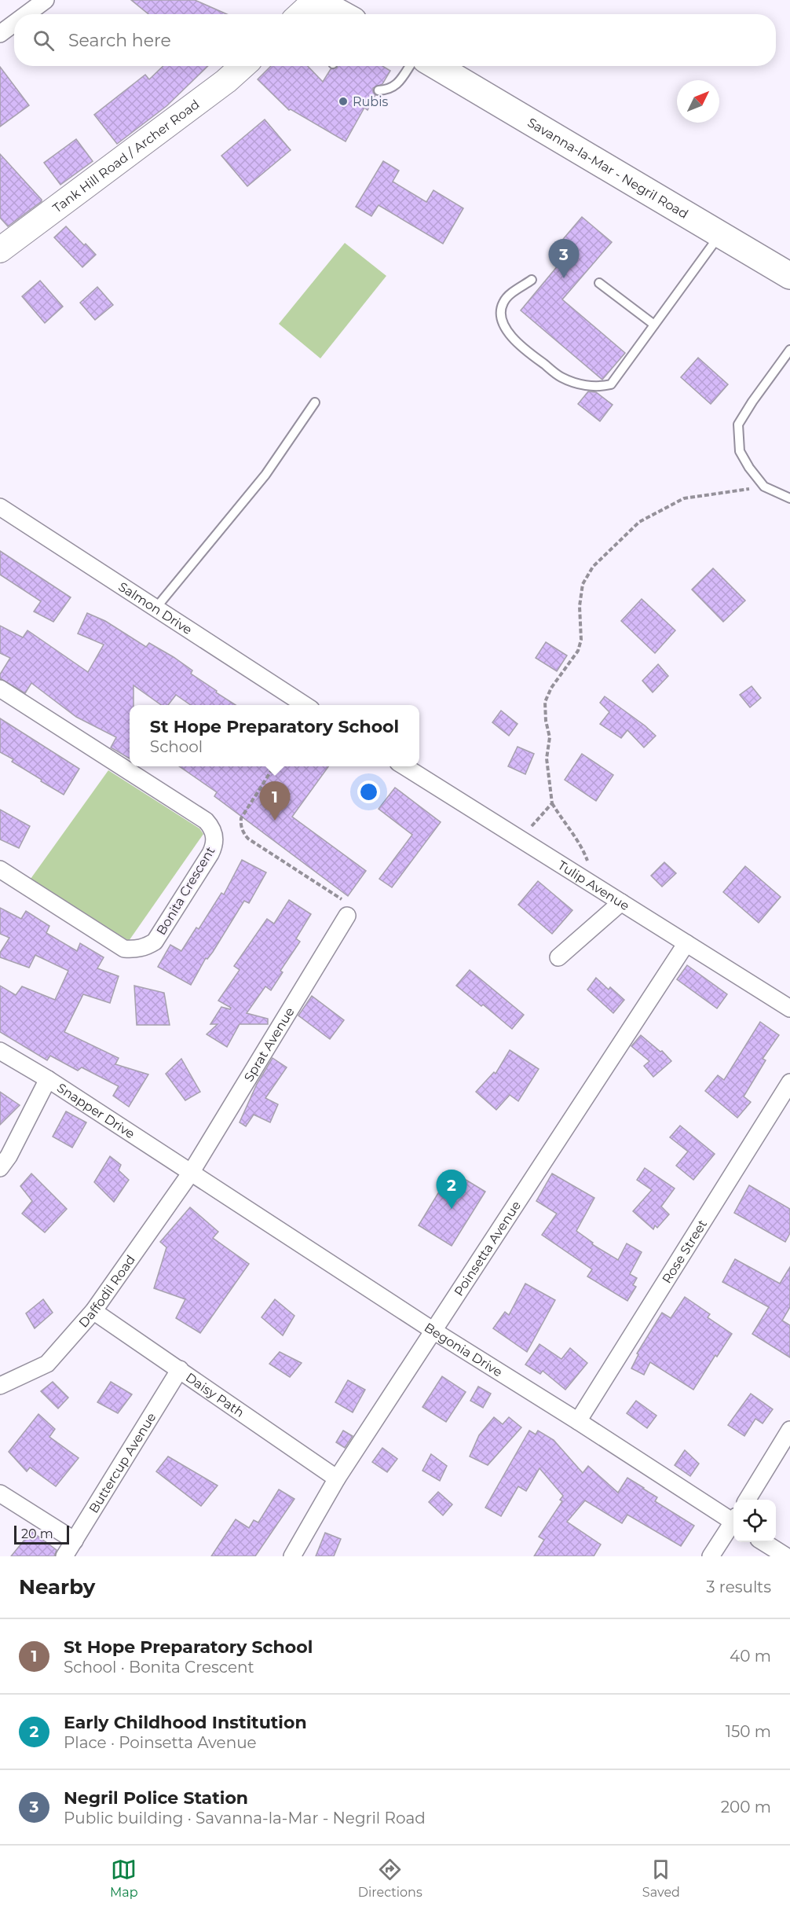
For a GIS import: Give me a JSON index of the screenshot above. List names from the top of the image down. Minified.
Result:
{"streets":{"main road":["Savanna-la-Mar - Negril Road"],"street":["Tank Hill Road / Archer Road","Salmon Drive","Tulip Avenue","Bonita Crescent","Sprat Avenue","Snapper Drive","Poinsetta Avenue","Rose Street","Daffodil Road","Begonia Drive","Daisy Path","Buttercup Avenue"]},"crossings":[["Tulip Avenue","Poinsetta Avenue"],["Sprat Avenue","Snapper Drive"],["Sprat Avenue","Daffodil Road"],["Sprat Avenue","Begonia Drive"],["Snapper Drive","Daffodil Road"],["Snapper Drive","Begonia Drive"],["Poinsetta Avenue","Begonia Drive"],["Poinsetta Avenue","Daisy Path"],["Rose Street","Begonia Drive"],["Daffodil Road","Begonia Drive"],["Daffodil Road","Daisy Path"],["Daisy Path","Buttercup Avenue"]],"places":["Rubis"],"scale_bar":"20 m","north":"top right","page":{"search":"Search here","pins":["3","1","2"],"popup":["St Hope Preparatory School","School"],"scale":"20 m","heading":["Nearby","3 results"],"list":[{"mark":"1","name":"St Hope Preparatory School","note":"School · Bonita Crescent","value":"40 m"},{"mark":"2","name":"Early Childhood Institution","note":"Place · Poinsetta Avenue","value":"150 m"},{"mark":"3","name":"Negril Police Station","note":"Public building · Savanna-la-Mar - Negril Road","value":"200 m"}],"nav":["Map","Directions","Saved"]}}
